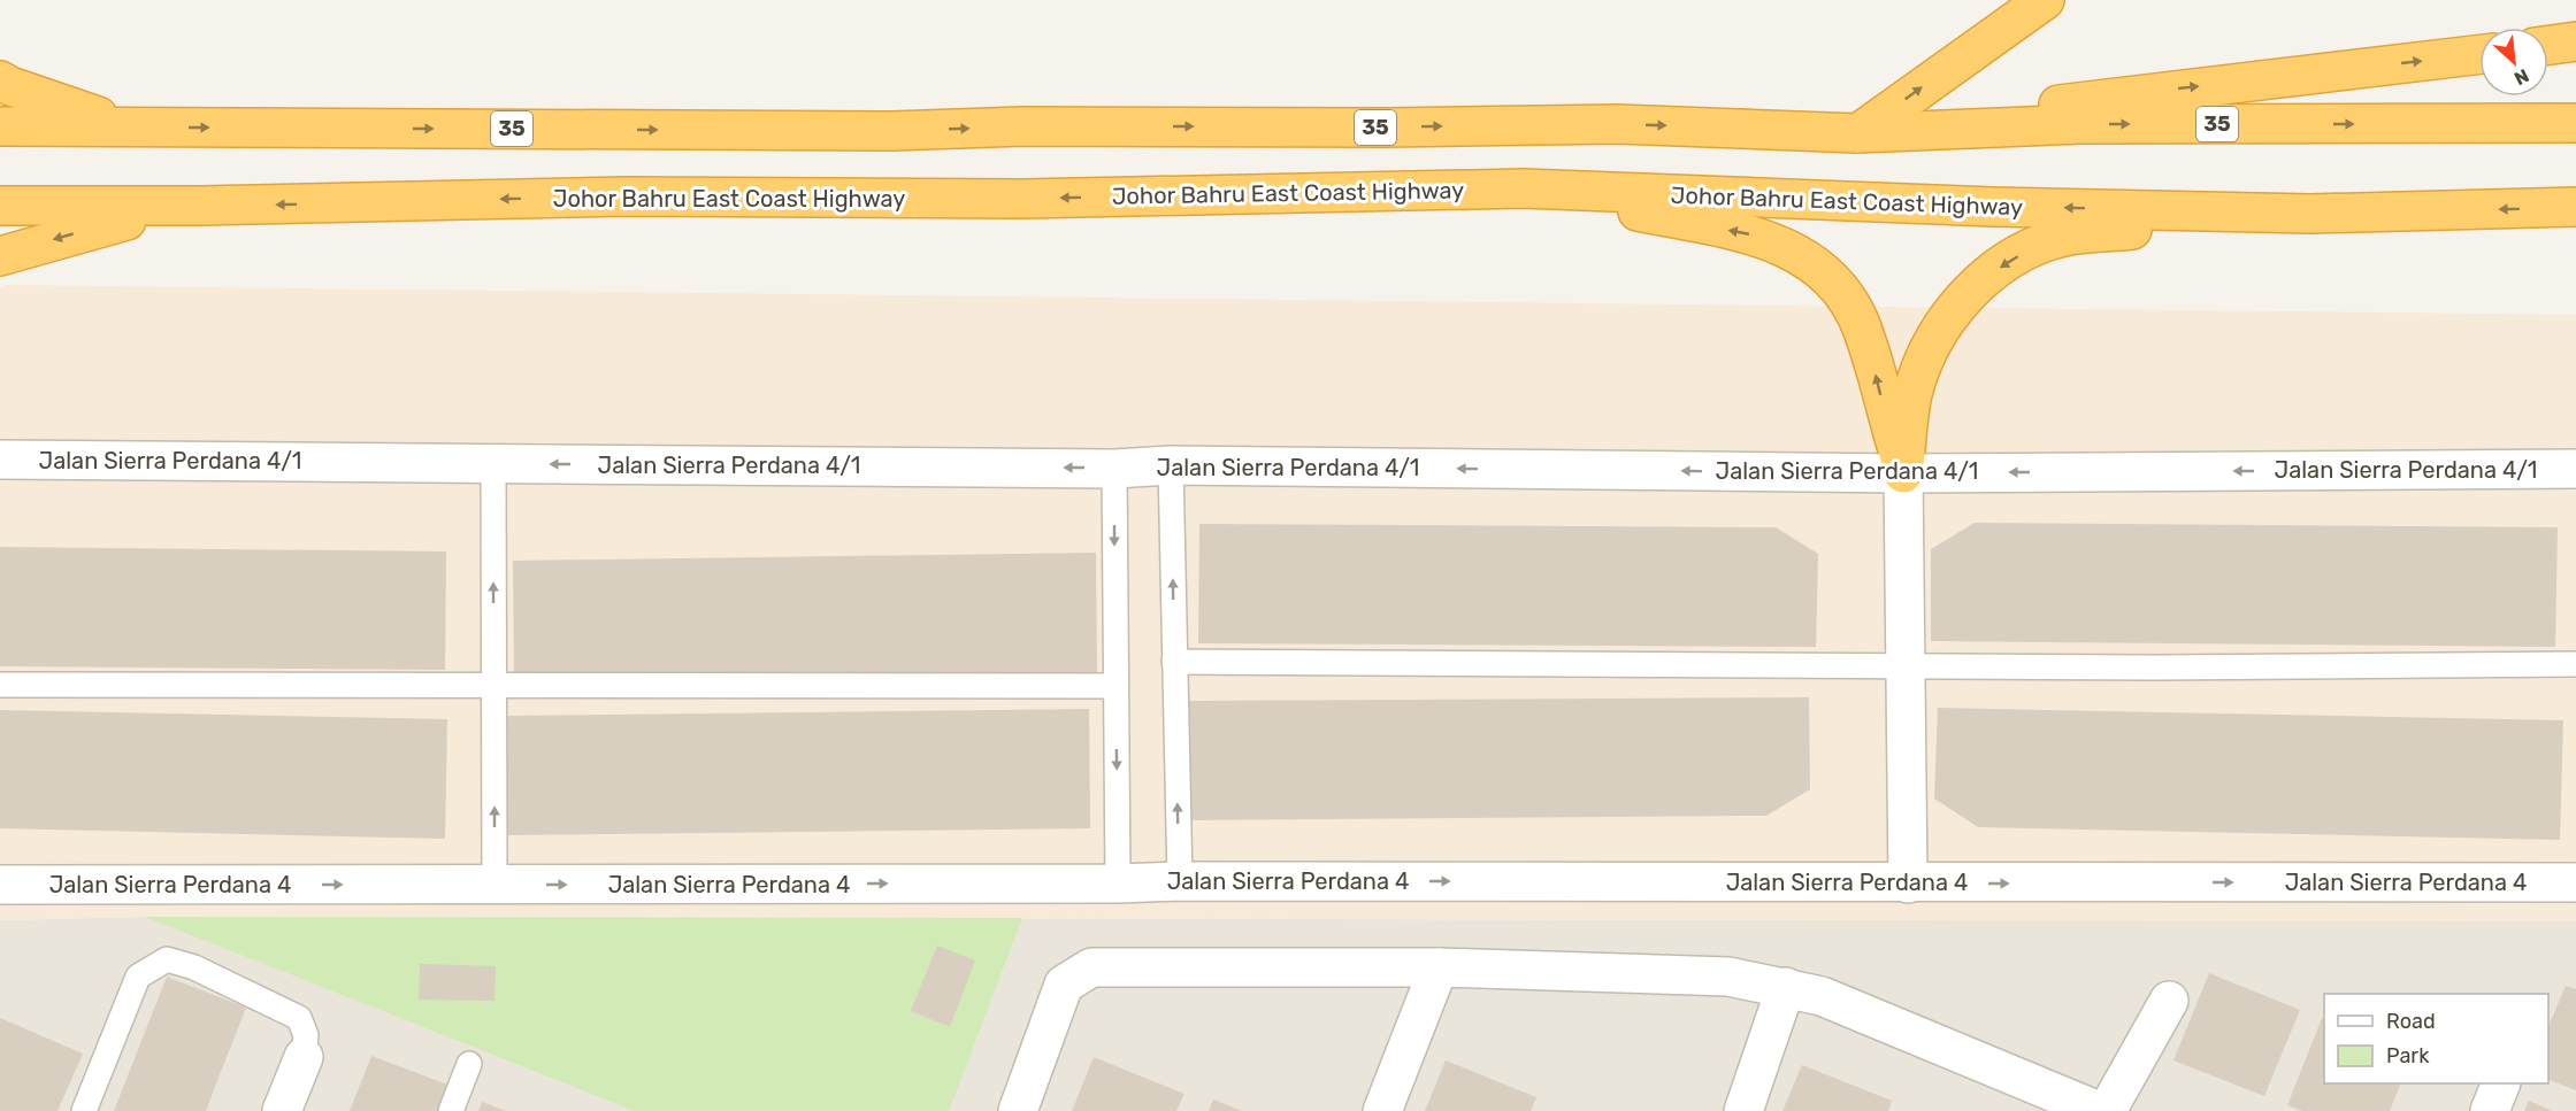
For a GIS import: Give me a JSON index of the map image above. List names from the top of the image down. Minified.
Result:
{"streets":{"highway":["35","Johor Bahru East Coast Highway"],"street":["Jalan Sierra Perdana 4/1","Jalan Sierra Perdana 4"]},"one_way":["Jalan Sierra Perdana 4/1","Jalan Sierra Perdana 4"],"legend":["Road","Park"],"north":"bottom right"}
